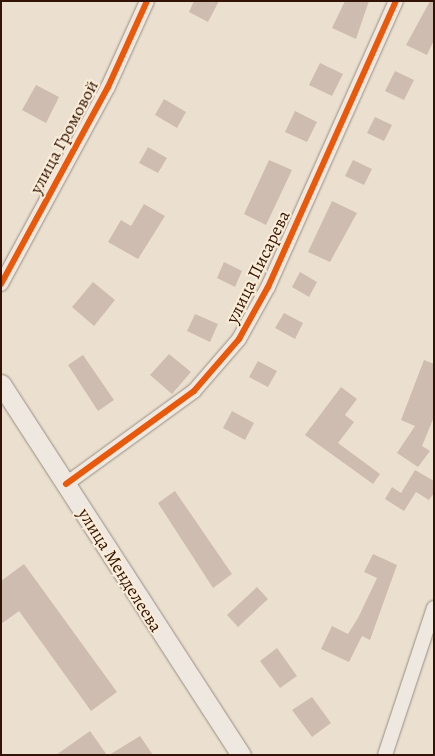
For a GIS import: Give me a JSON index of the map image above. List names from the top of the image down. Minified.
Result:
{"streets":{"main road":["улица Менделеева"],"street":["улица Громовой","улица Писарева"]},"crossings":[["улица Писарева","улица Менделеева"]]}
